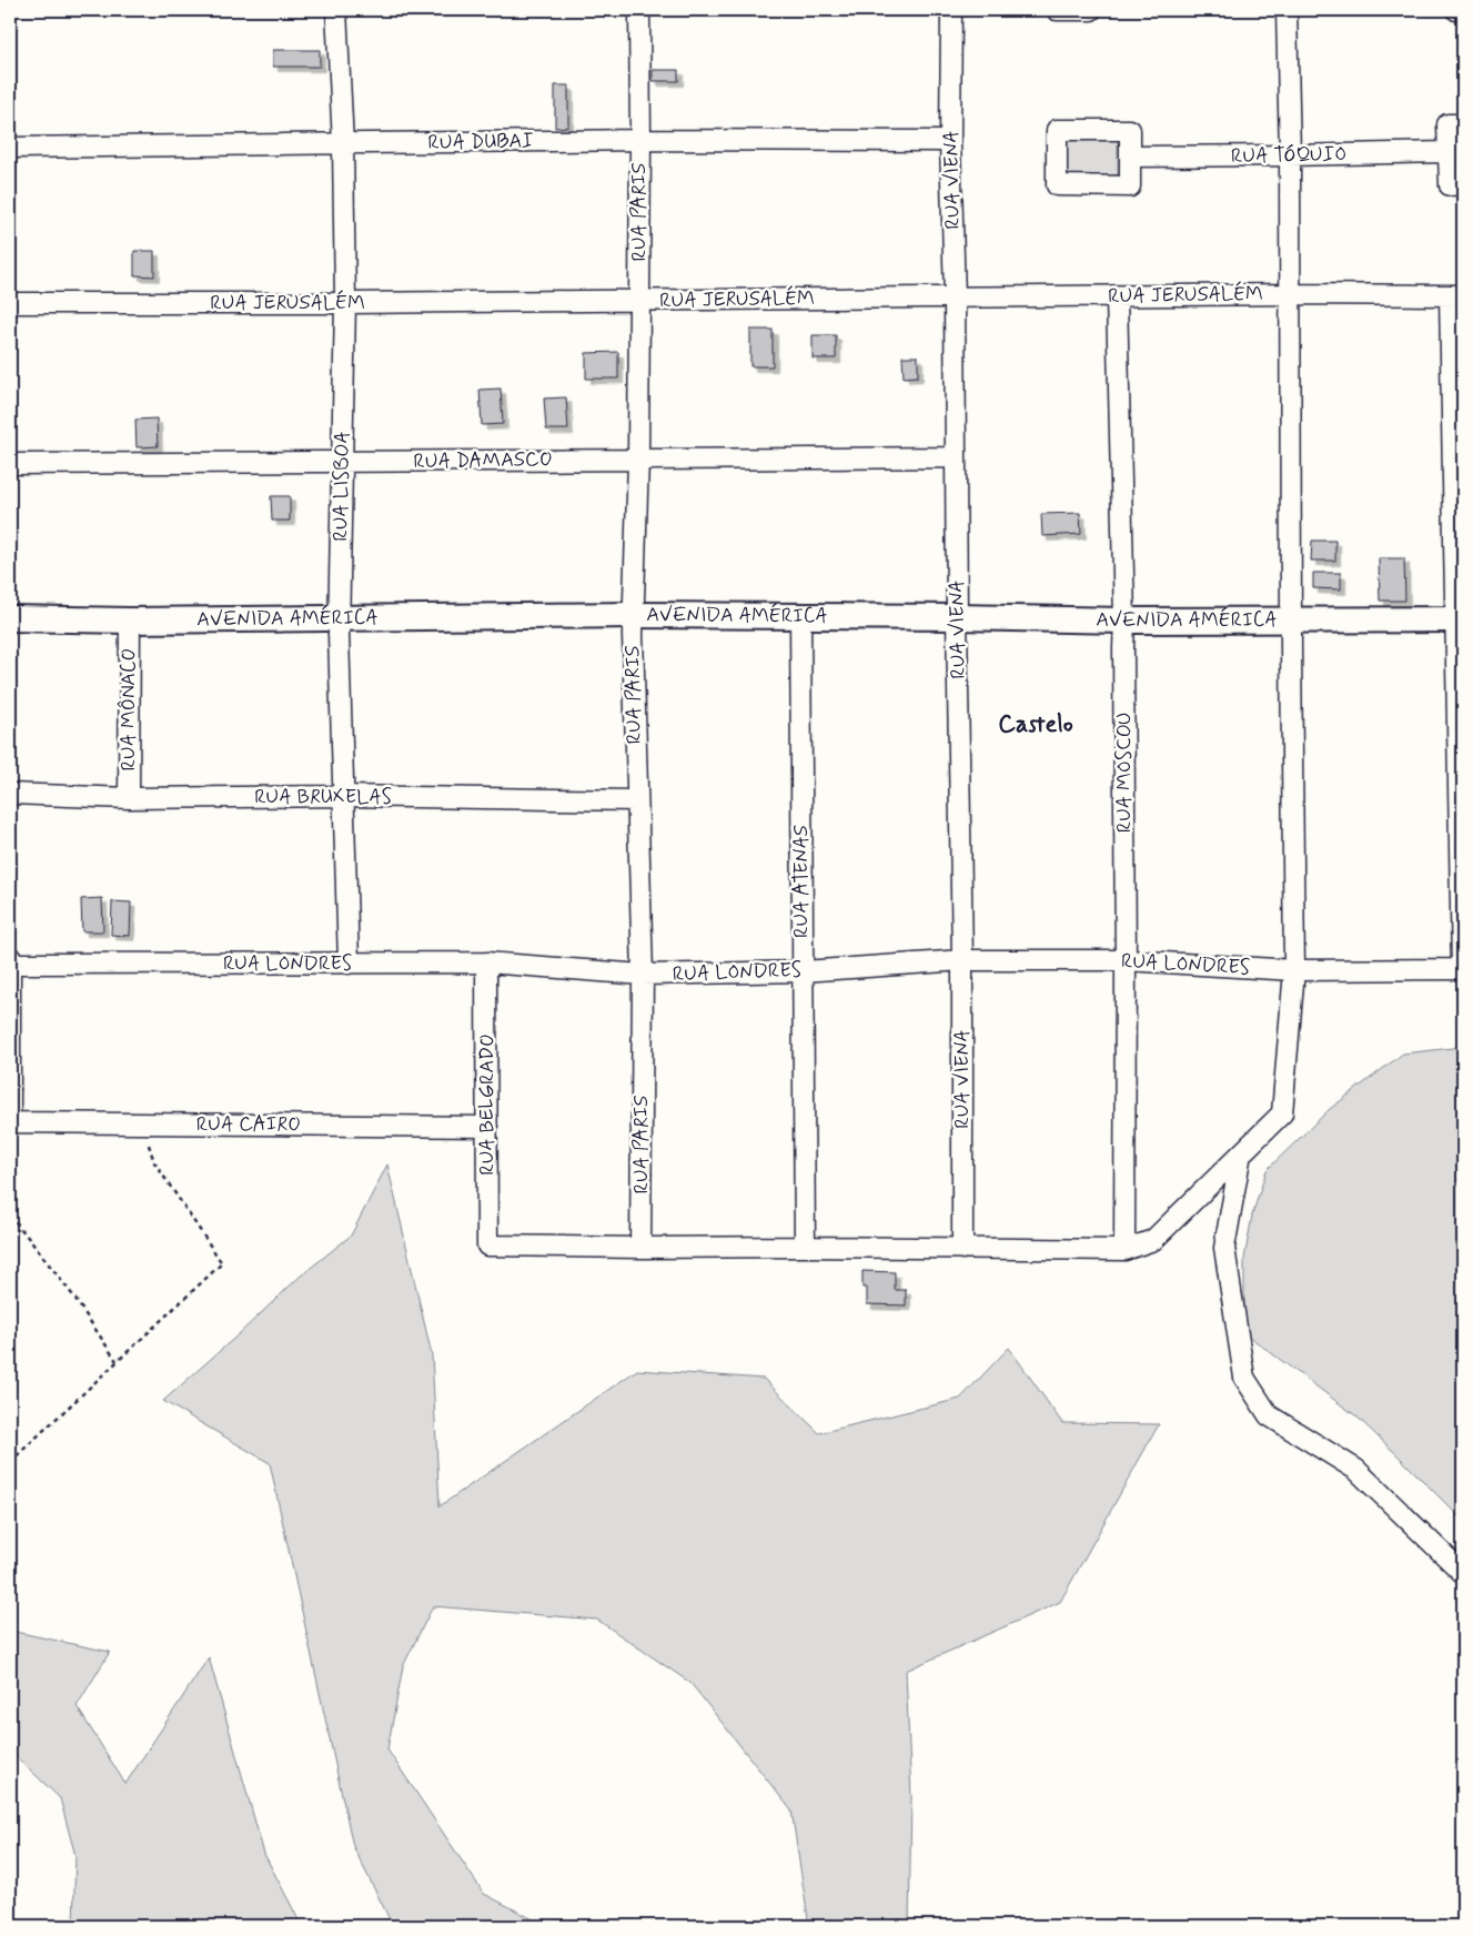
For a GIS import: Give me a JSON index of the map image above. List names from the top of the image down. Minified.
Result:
{"streets":{"street":["RUA DUBAI","RUA TÓQUIO","RUA VIENA","RUA PARIS","RUA JERUSALÉM","RUA DAMASCO","RUA LISBOA","AVENIDA AMÉRICA","RUA MÔNACO","RUA MOSCOU","RUA BRUXELAS","RUA ATENAS","RUA LONDRES","RUA BELGRADO","RUA CAIRO"]},"crossings":[["RUA DUBAI","RUA VIENA"],["RUA DUBAI","RUA PARIS"],["RUA DUBAI","RUA LISBOA"],["RUA VIENA","RUA JERUSALÉM"],["RUA VIENA","RUA DAMASCO"],["RUA VIENA","AVENIDA AMÉRICA"],["RUA VIENA","RUA LONDRES"],["RUA PARIS","RUA JERUSALÉM"],["RUA PARIS","RUA DAMASCO"],["RUA PARIS","AVENIDA AMÉRICA"],["RUA PARIS","RUA BRUXELAS"],["RUA PARIS","RUA LONDRES"],["RUA PARIS","RUA BELGRADO"],["RUA JERUSALÉM","RUA LISBOA"],["RUA JERUSALÉM","RUA MOSCOU"],["RUA DAMASCO","RUA LISBOA"],["RUA LISBOA","AVENIDA AMÉRICA"],["RUA LISBOA","RUA BRUXELAS"],["RUA LISBOA","RUA LONDRES"],["AVENIDA AMÉRICA","RUA MÔNACO"],["AVENIDA AMÉRICA","RUA MOSCOU"],["AVENIDA AMÉRICA","RUA ATENAS"],["RUA MÔNACO","RUA BRUXELAS"],["RUA MOSCOU","RUA LONDRES"],["RUA ATENAS","RUA LONDRES"],["RUA LONDRES","RUA BELGRADO"],["RUA BELGRADO","RUA CAIRO"]],"districts":["Castelo"]}
